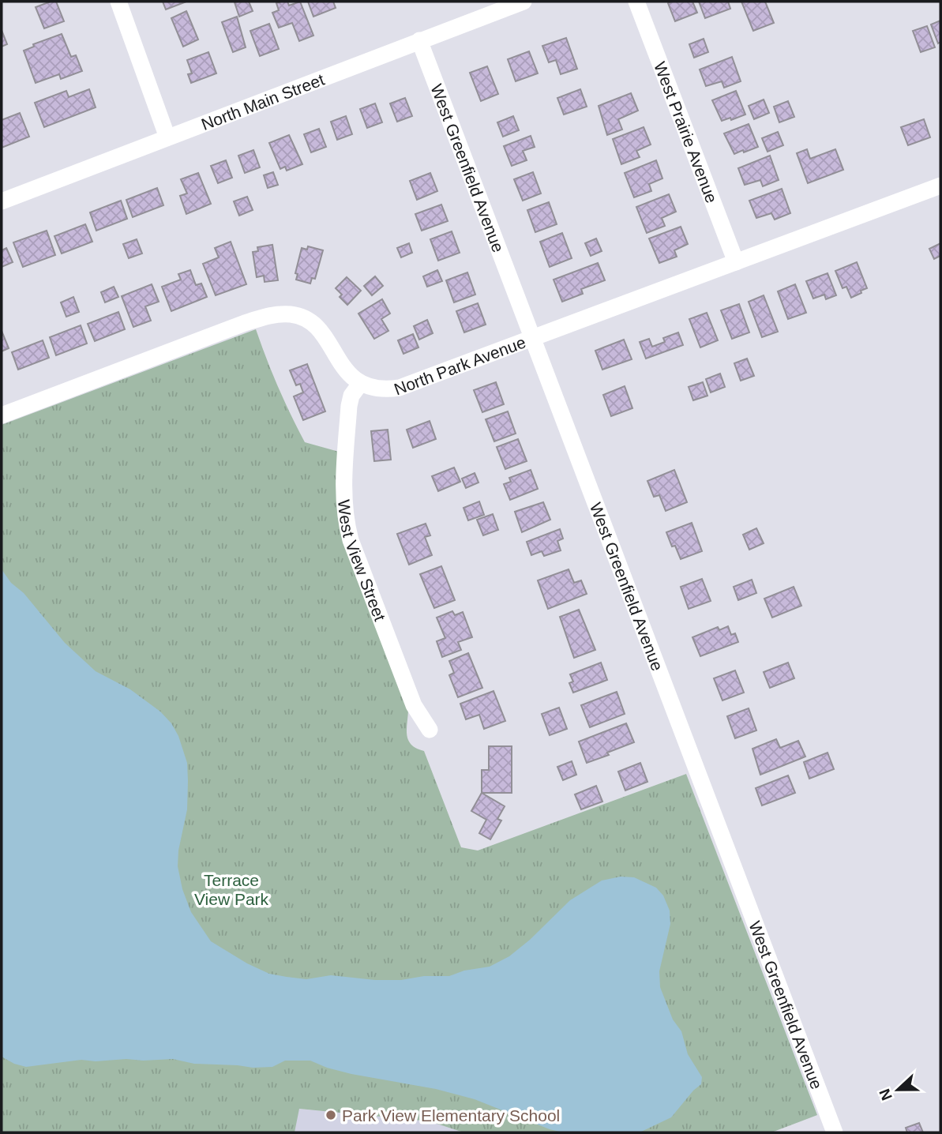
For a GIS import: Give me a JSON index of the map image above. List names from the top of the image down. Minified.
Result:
{"streets":{"street":["North Main Street","West Prairie Avenue","West Greenfield Avenue","North Park Avenue","West View Street"]},"crossings":[["North Main Street","West Greenfield Avenue"],["West Prairie Avenue","North Park Avenue"],["West Greenfield Avenue","North Park Avenue"],["North Park Avenue","West View Street"]],"parks":["Terrace View Park"],"places":["Park View Elementary School"],"north":"left"}
